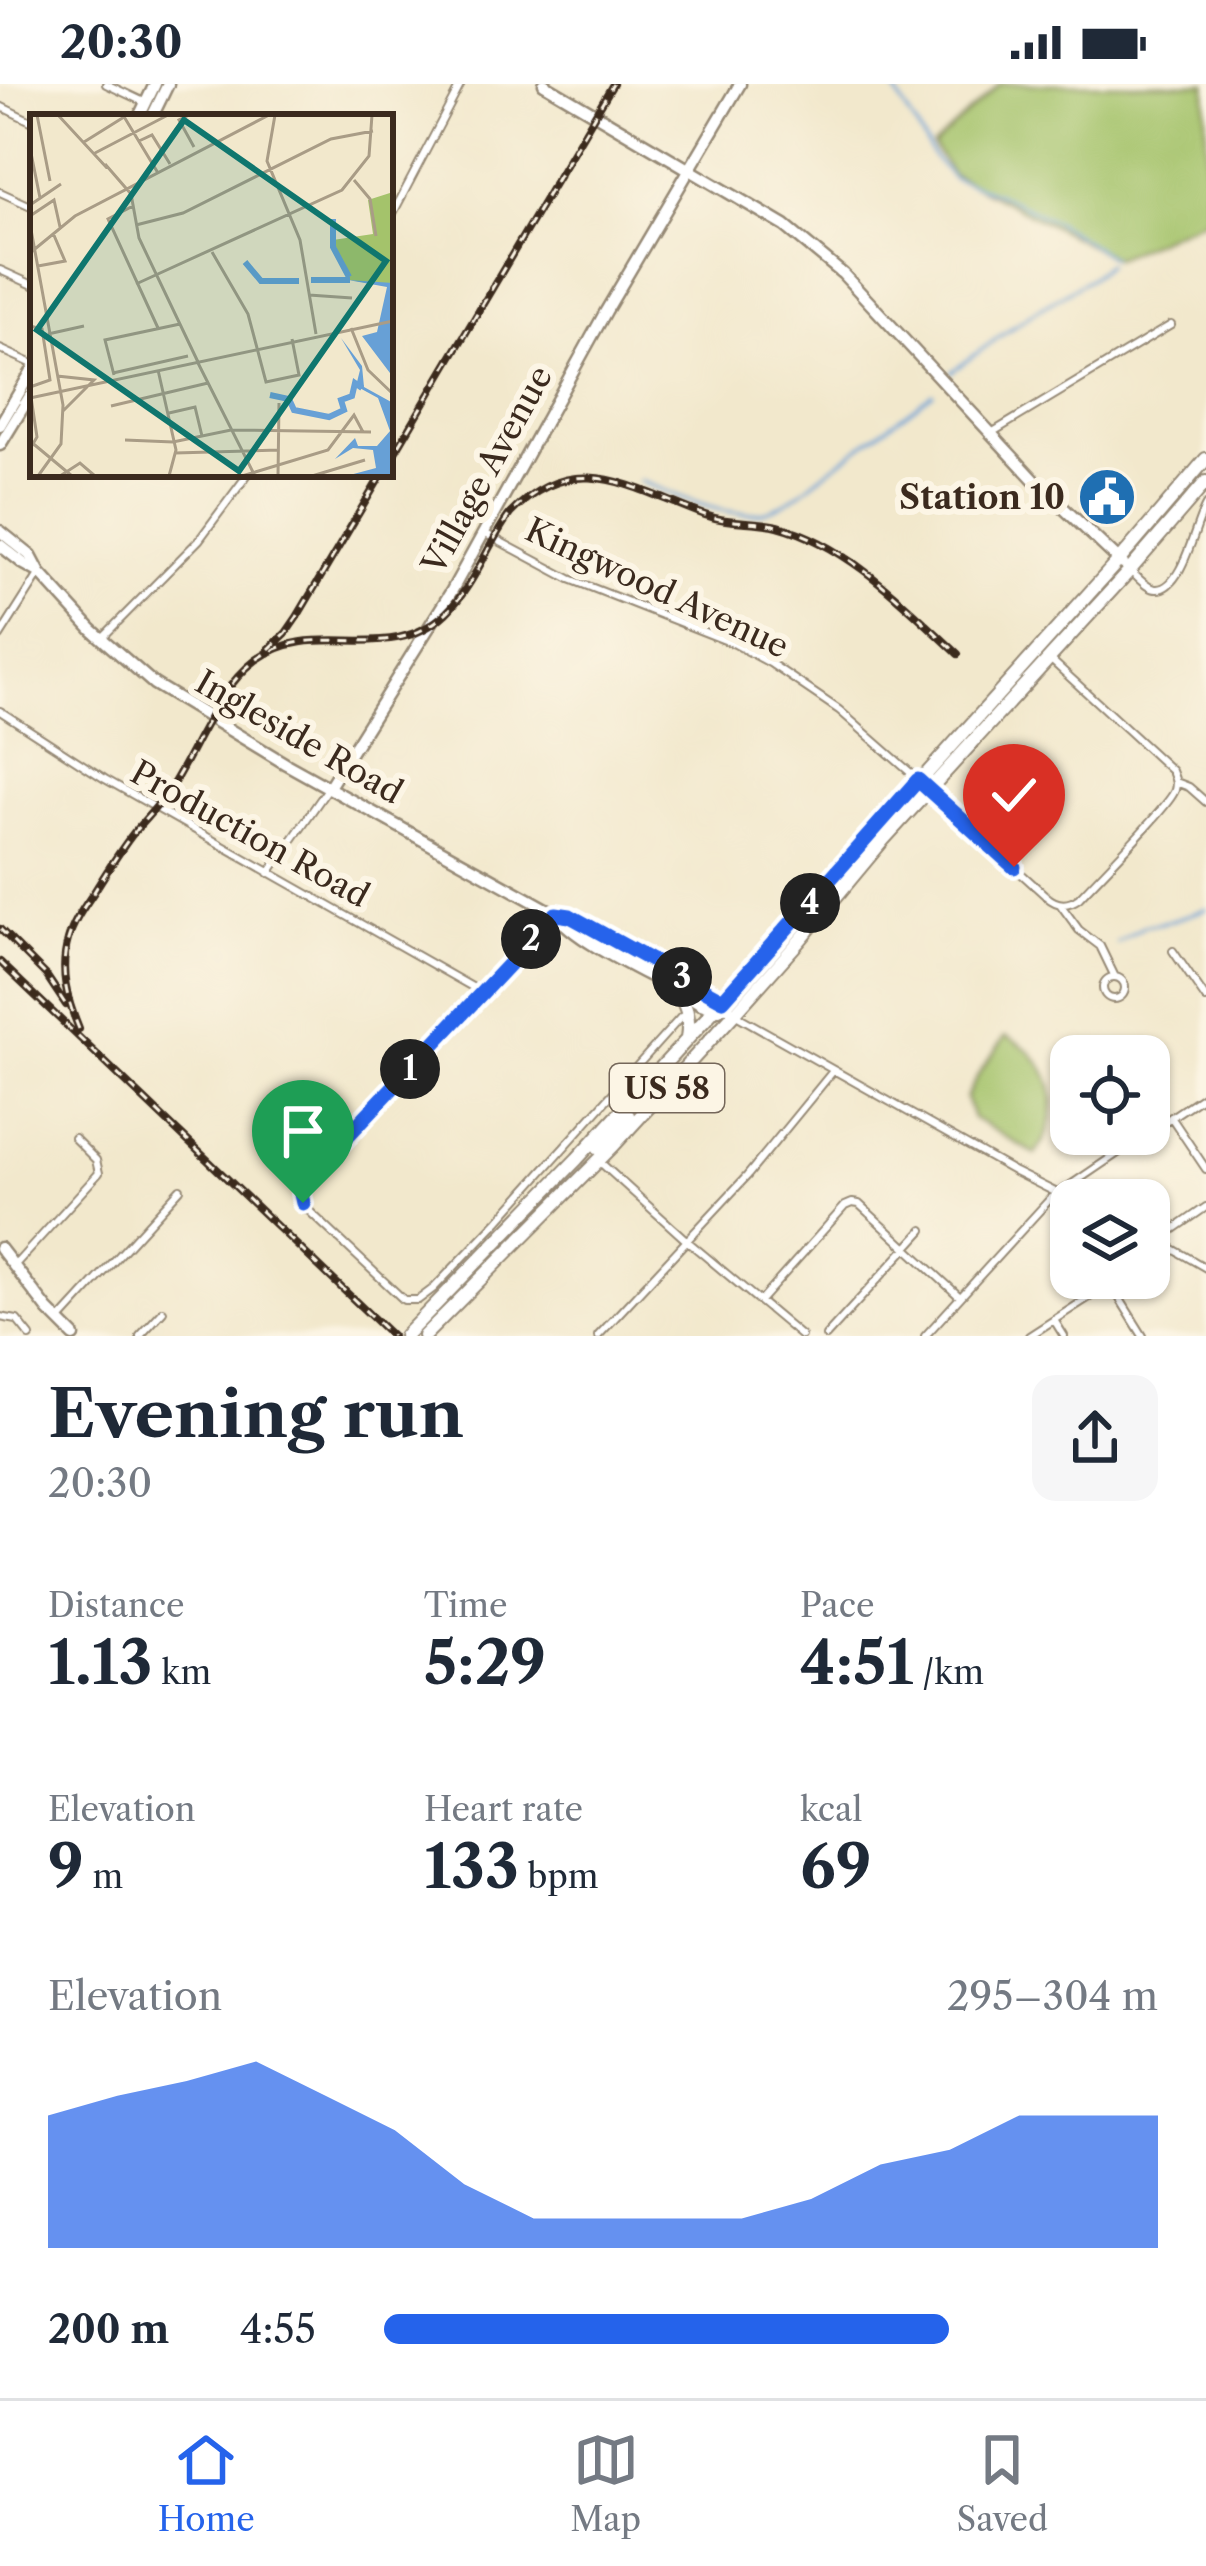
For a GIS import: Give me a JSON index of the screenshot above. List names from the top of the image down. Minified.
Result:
{"streets":{"main road":["US 58"],"street":["Village Avenue","Kingwood Avenue","Ingleside Road","Production Road"]},"crossings":[["Village Avenue","Kingwood Avenue"],["Village Avenue","Ingleside Road"],["Village Avenue","Production Road"],["Kingwood Avenue","US 58"],["Ingleside Road","US 58"]],"places":{"public building":["Station 10"]},"page":{"status":"20:30","pins":["4","2","3","1"],"heading":["Evening run","20:30"],"stats":[["Distance","1.13 km"],["Time","5:29"],["Pace","4:51 /km"],["Elevation","9 m"],["Heart rate","133 bpm"],["kcal","69"]],"chart":["Elevation","295–304 m"],"list":[{"name":"200 m","note":"4:55"}],"tabs":["Home","Map","Saved"]}}
